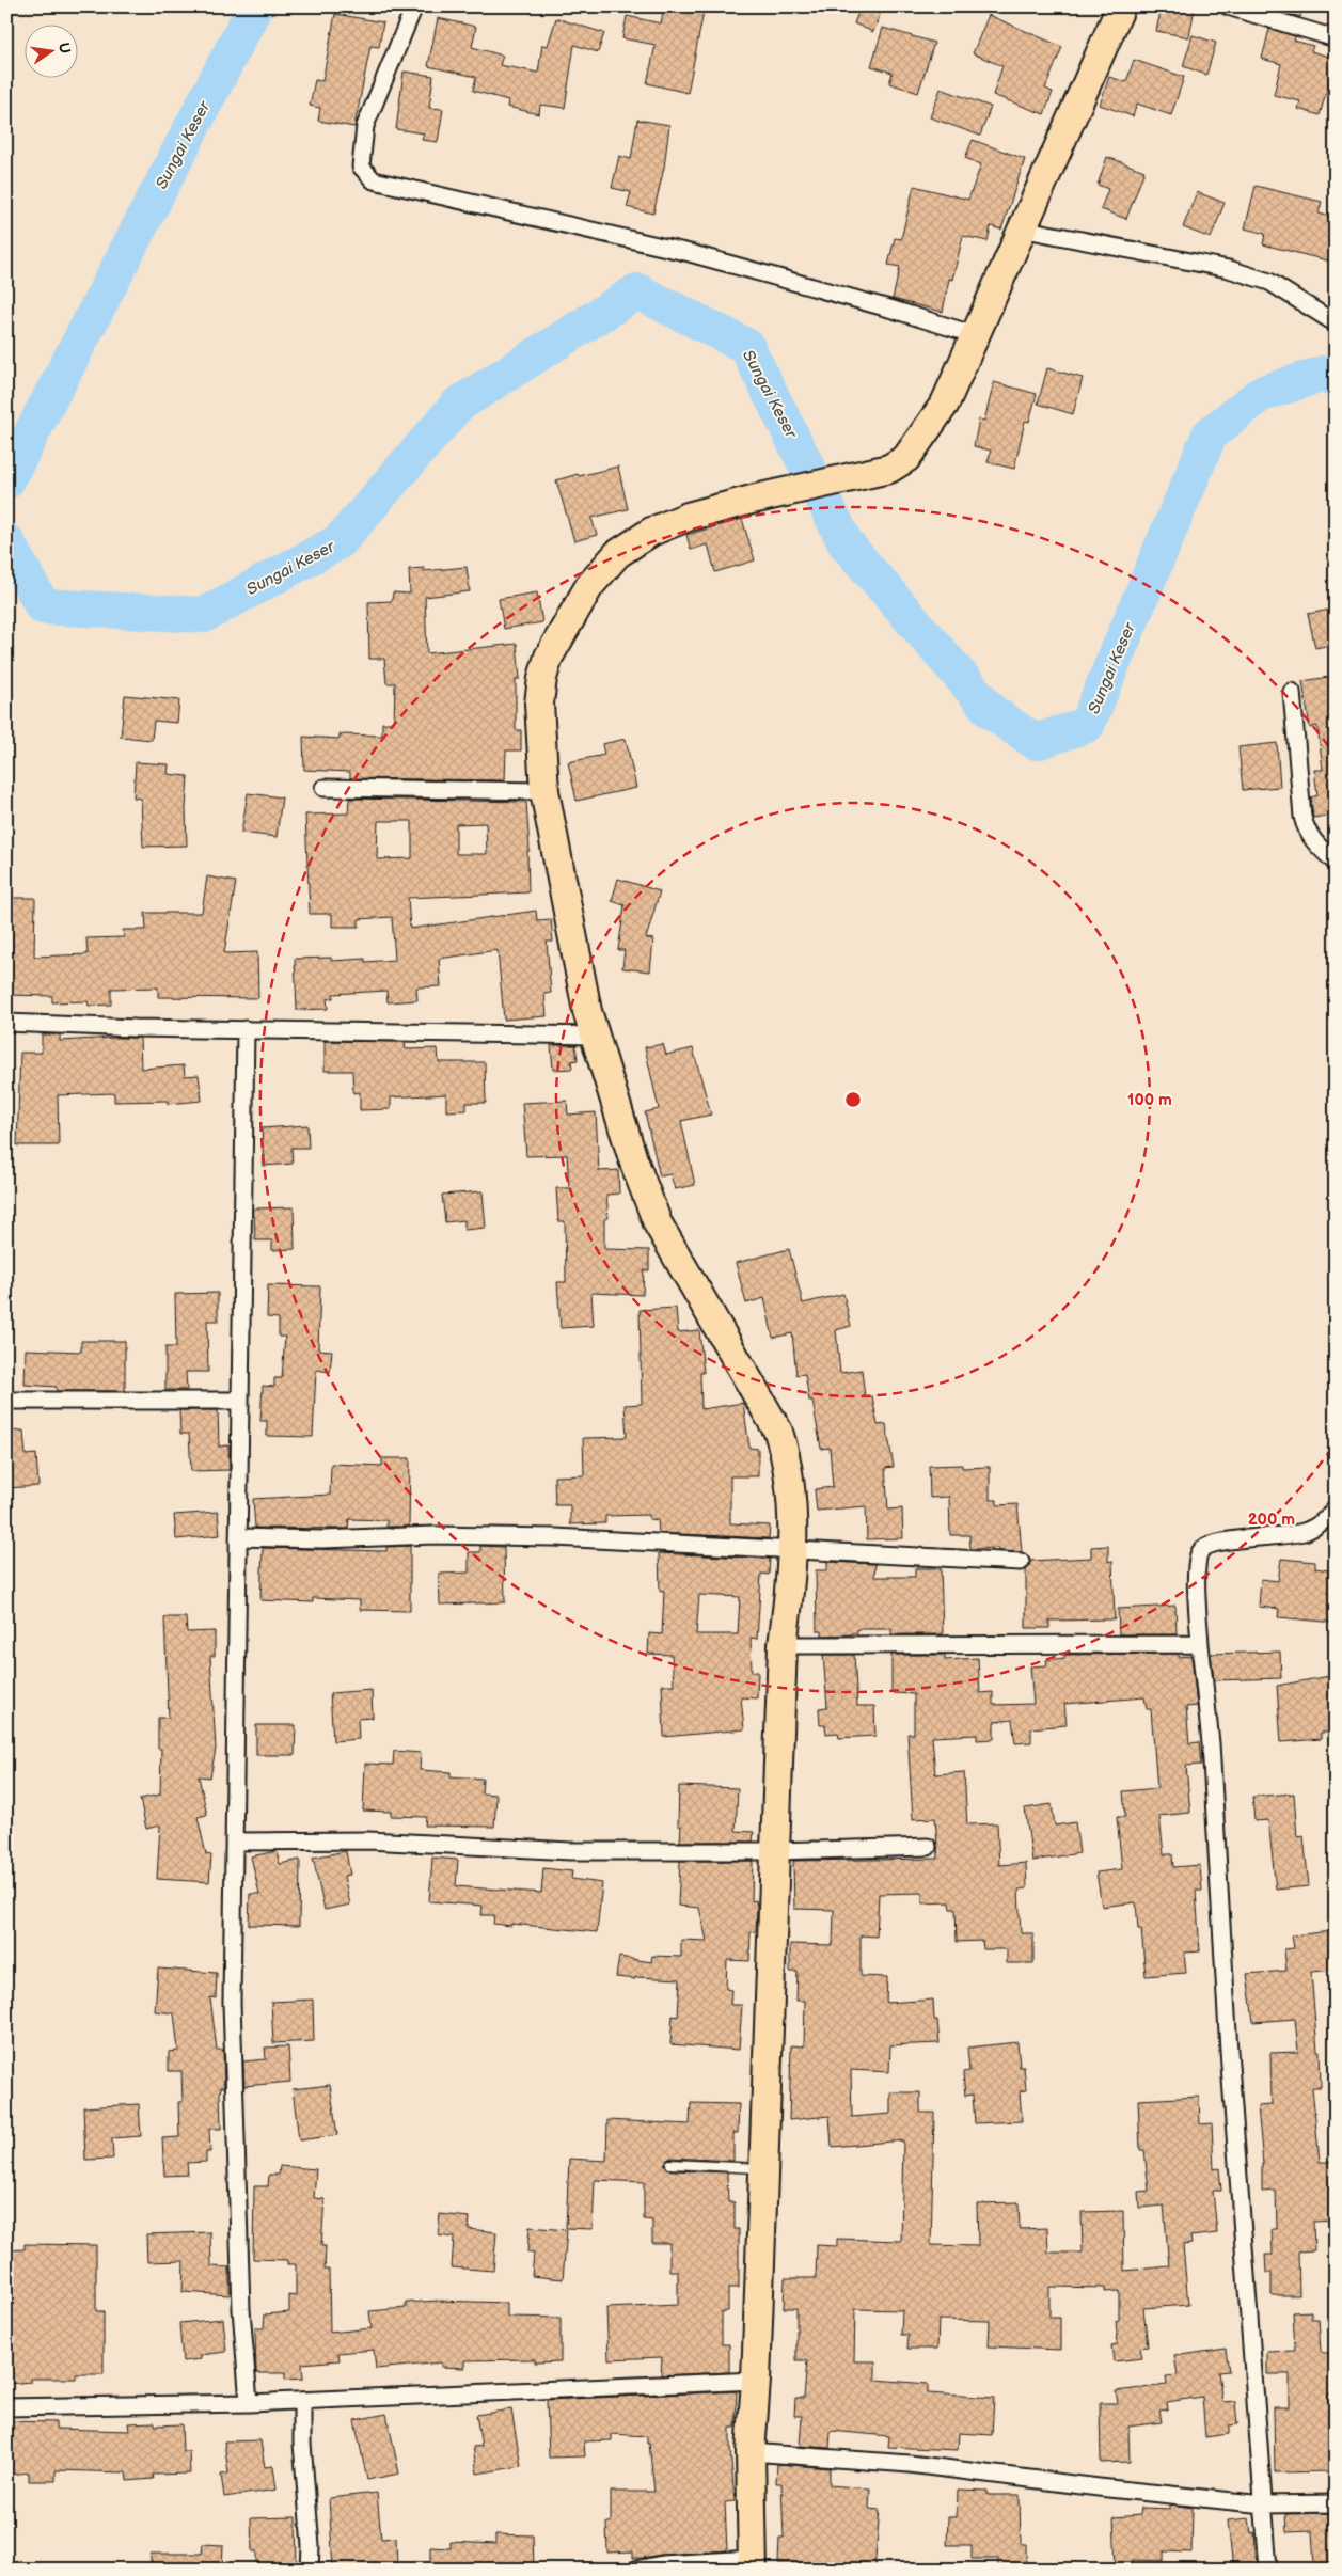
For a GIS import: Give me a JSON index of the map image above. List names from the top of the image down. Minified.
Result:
{"water":["Sungai Keser"],"north":"right","rings":["100 m","200 m"]}
